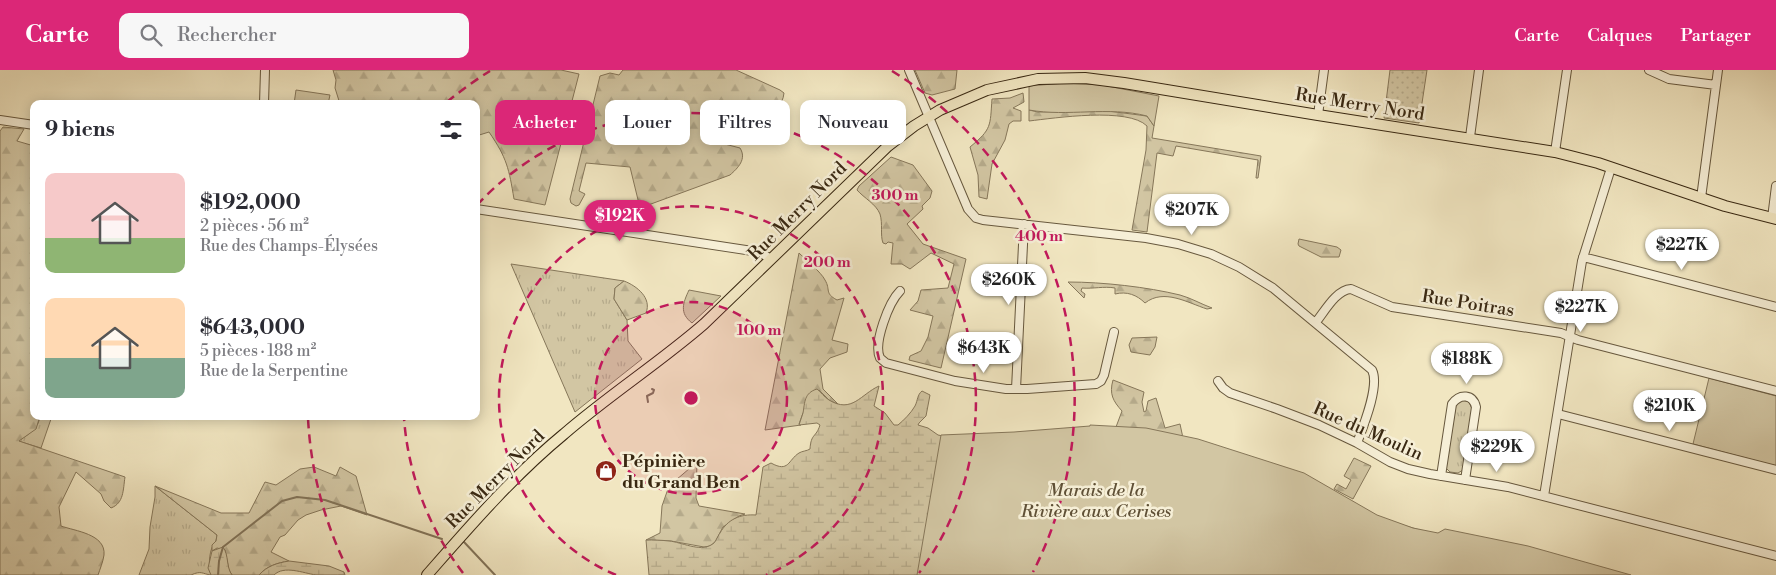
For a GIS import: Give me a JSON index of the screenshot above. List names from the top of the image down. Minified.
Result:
{"streets":{"main road":["Rue Merry Nord"],"street":["Rue Poitras","Rue du Moulin"]},"parks":["Marais de la Rivière aux Cerises"],"places":{"shop":["Pépinière du Grand Ben"]},"page":{"header":"Carte","search":"Rechercher","nav":["Carte","Calques","Partager"],"chip":["Acheter","Louer","Filtres","Nouveau"],"heading":"9 biens","list":[{"name":"$192,000","note":"2 pièces · 56 m² · Rue des Champs-Élysées"},{"name":"$643,000","note":"5 pièces · 188 m² · Rue de la Serpentine"}],"price":["$207K","$192K","$227K","$260K","$227K","$643K","$188K","$210K","$229K"]},"rings":["300 m","400 m","200 m","100 m"]}
